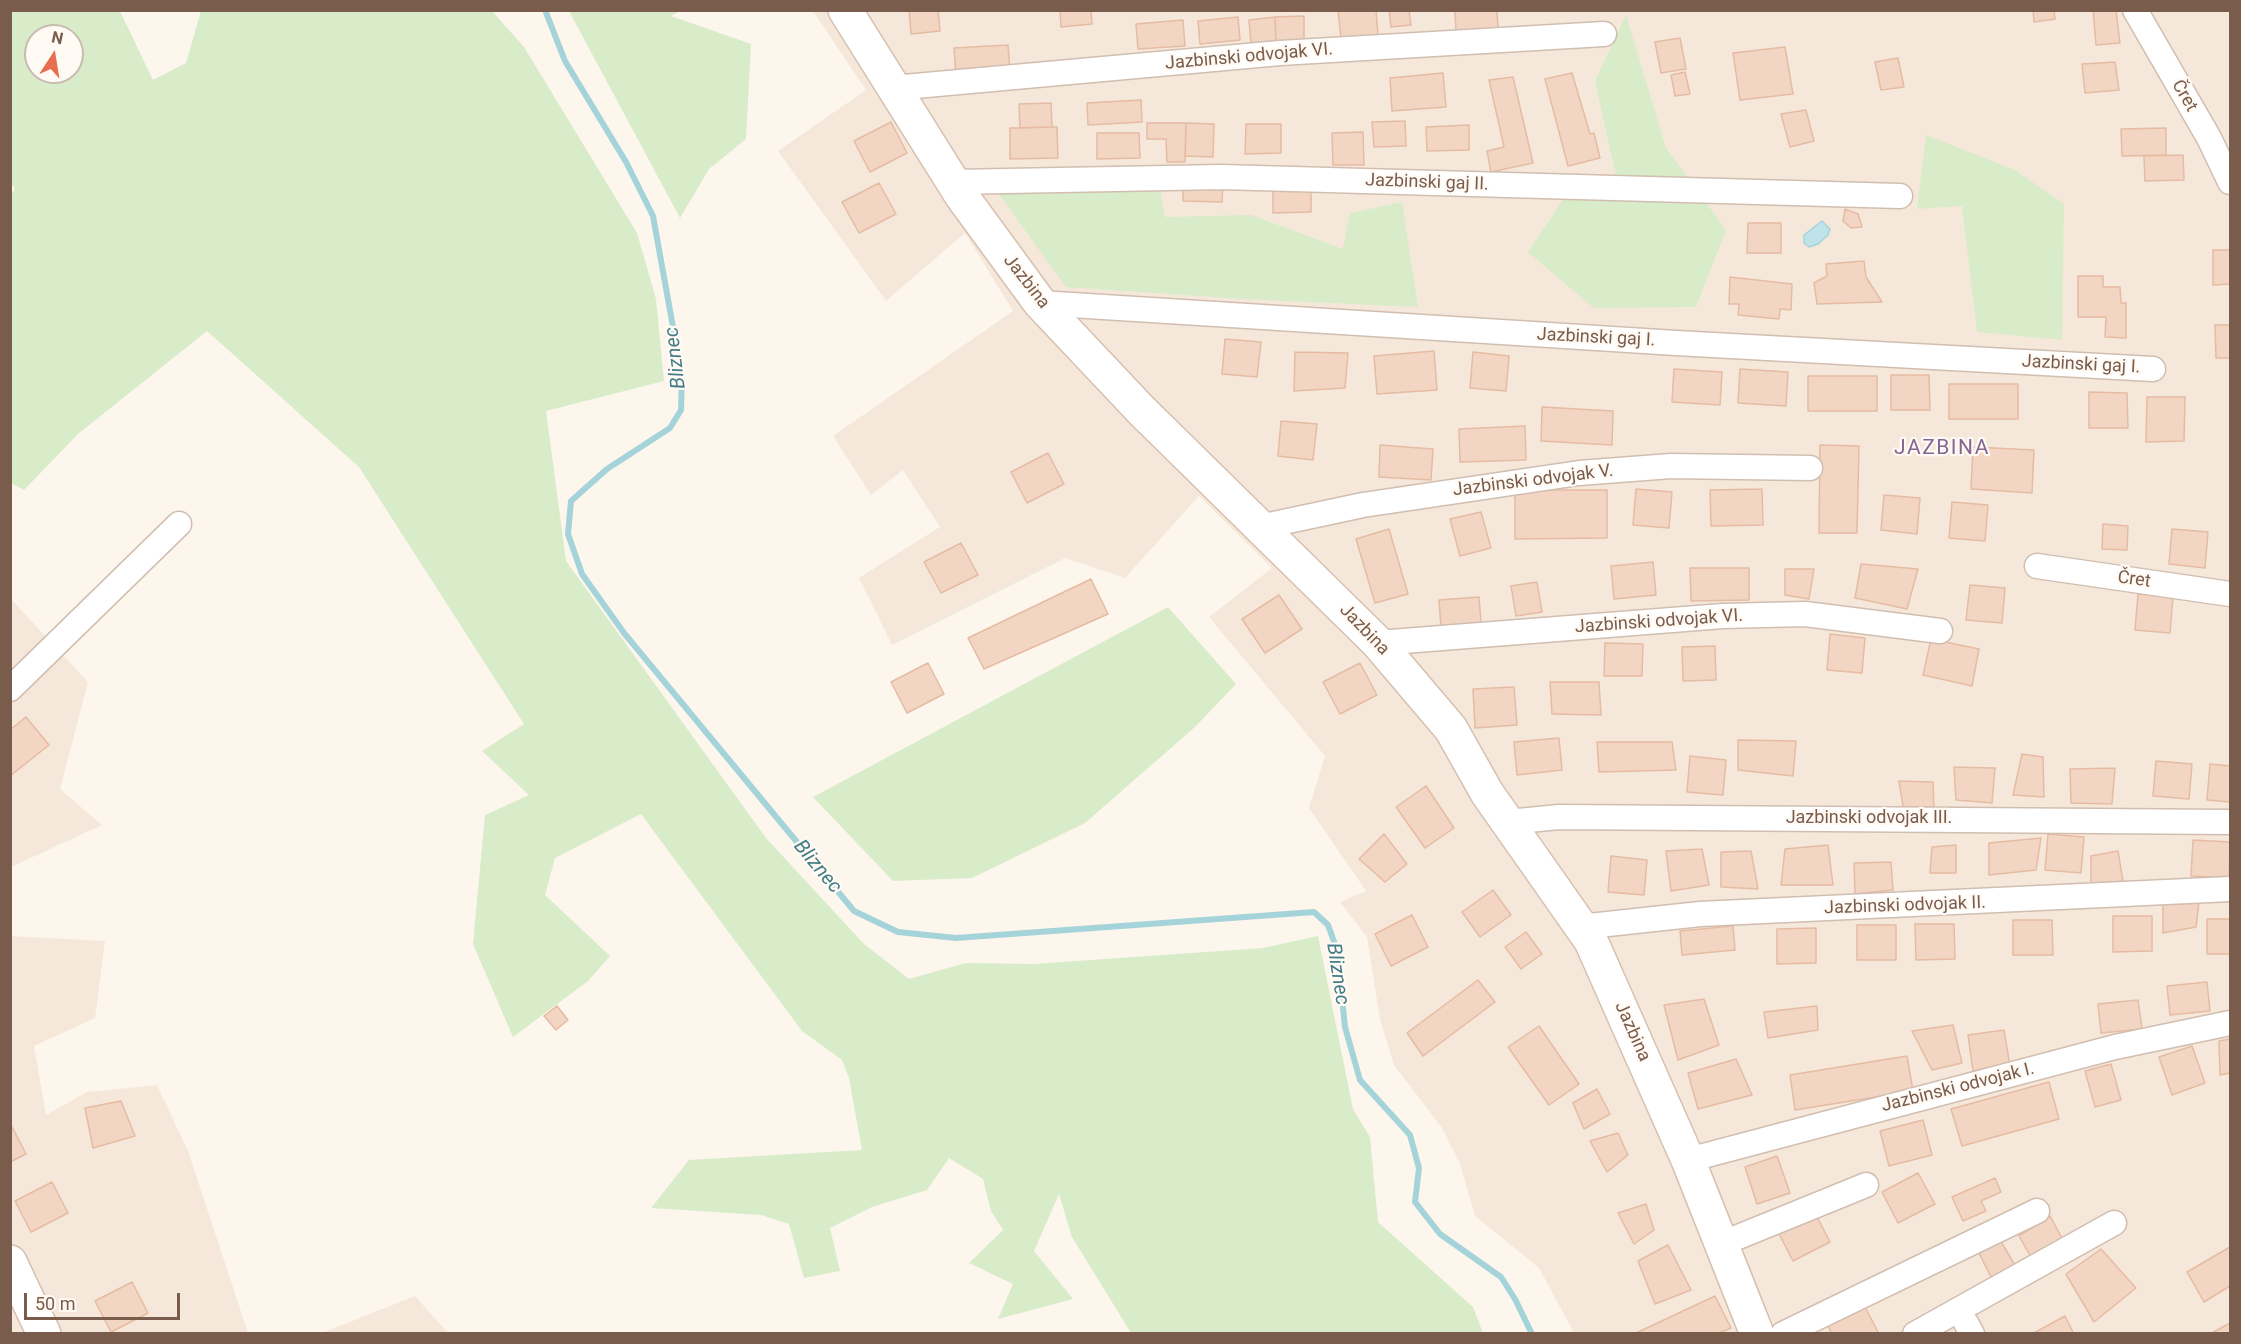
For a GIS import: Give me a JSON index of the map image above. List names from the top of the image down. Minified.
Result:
{"streets":{"street":["Jazbinski odvojak VI.","Čret","Jazbinski gaj II.","Jazbina","Jazbinski gaj I.","Jazbinski odvojak V.","Jazbinski odvojak III.","Jazbinski odvojak II.","Jazbinski odvojak I."]},"crossings":[["Jazbinski odvojak VI.","Jazbina"],["Jazbinski gaj II.","Jazbina"],["Jazbina","Jazbinski gaj I."],["Jazbina","Jazbinski odvojak V."],["Jazbina","Jazbinski odvojak III."],["Jazbina","Jazbinski odvojak II."],["Jazbina","Jazbinski odvojak I."]],"districts":["JAZBINA"],"water":["Bliznec"],"scale_bar":"50 m","north":"top"}
